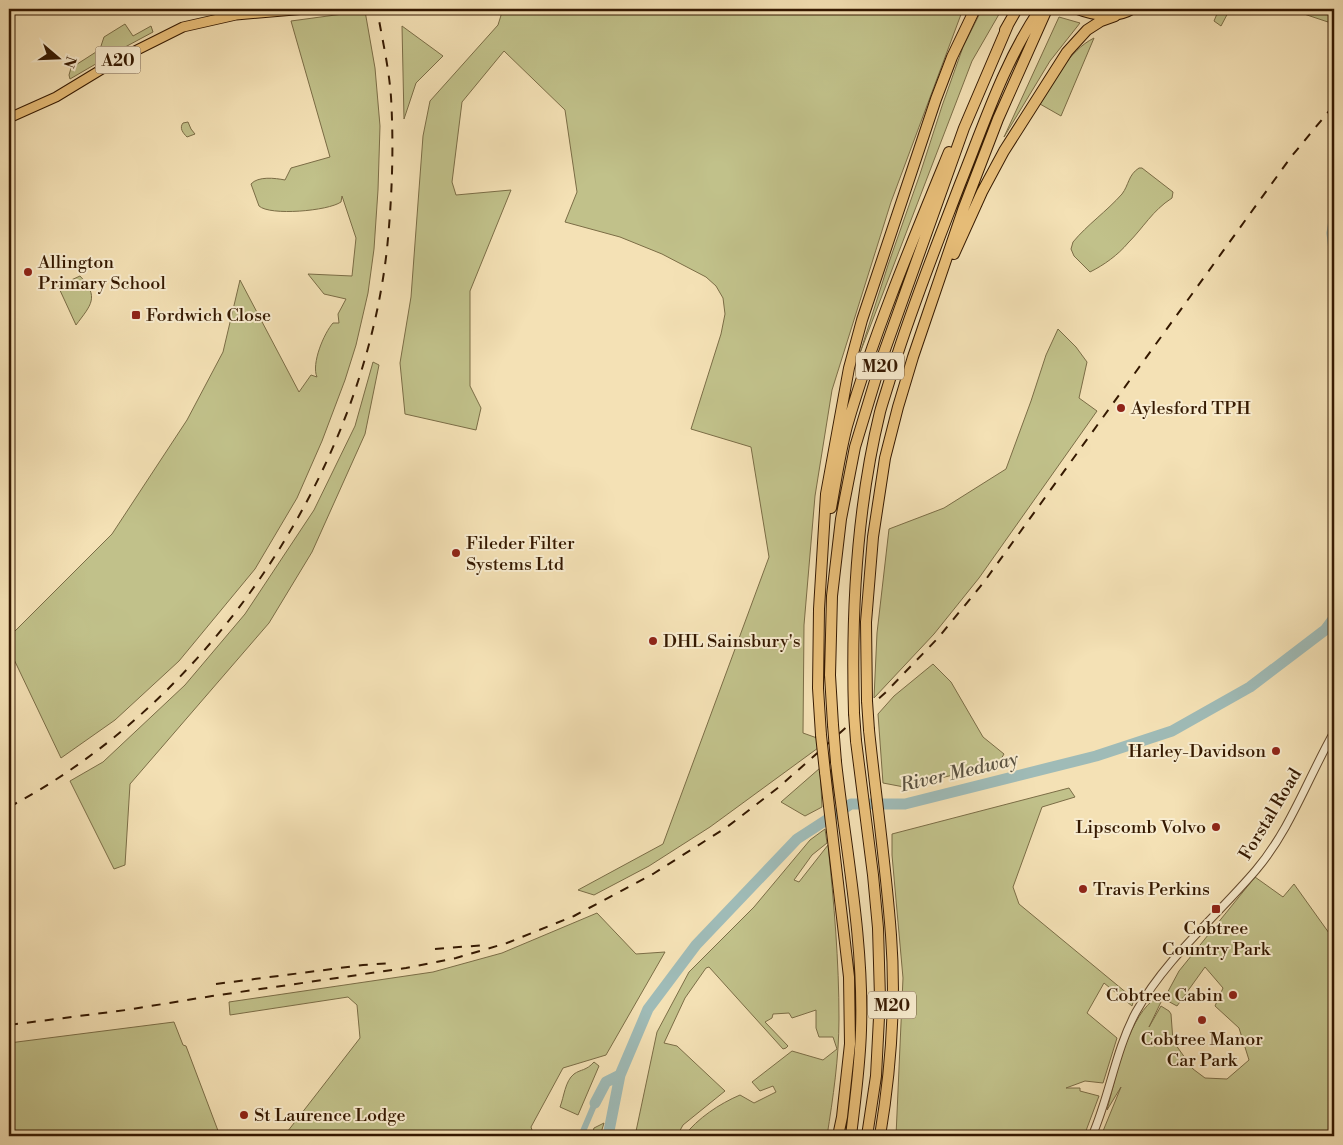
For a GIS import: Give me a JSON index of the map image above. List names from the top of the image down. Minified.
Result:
{"streets":{"highway":["M20"],"main road":["A20"],"street":["Forstal Road"]},"water":["River Medway"],"places":{"other":["Allington Primary School","Aylesford TPH","Fileder Filter Systems Ltd","DHL Sainsbury's","Harley-Davidson","Lipscomb Volvo","Travis Perkins","Cobtree Cabin","Cobtree Manor Car Park","St Laurence Lodge"],"transit":["Fordwich Close","Cobtree Country Park"]},"north":"right"}
